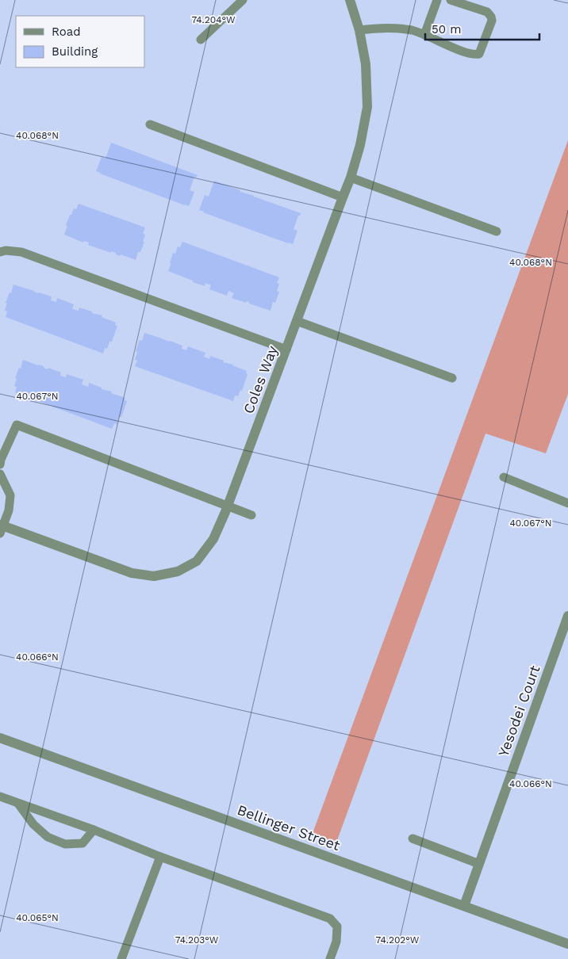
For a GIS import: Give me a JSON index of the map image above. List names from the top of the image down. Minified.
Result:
{"streets":{"street":["Coles Way","Yesodei Court","Bellinger Street"]},"crossings":[["Yesodei Court","Bellinger Street"]],"legend":["Road","Building"],"scale_bar":"50 m","coordinates":["74.204°W","40.068°N","40.067°N","40.066°N","40.065°N","74.203°W","74.202°W"]}
